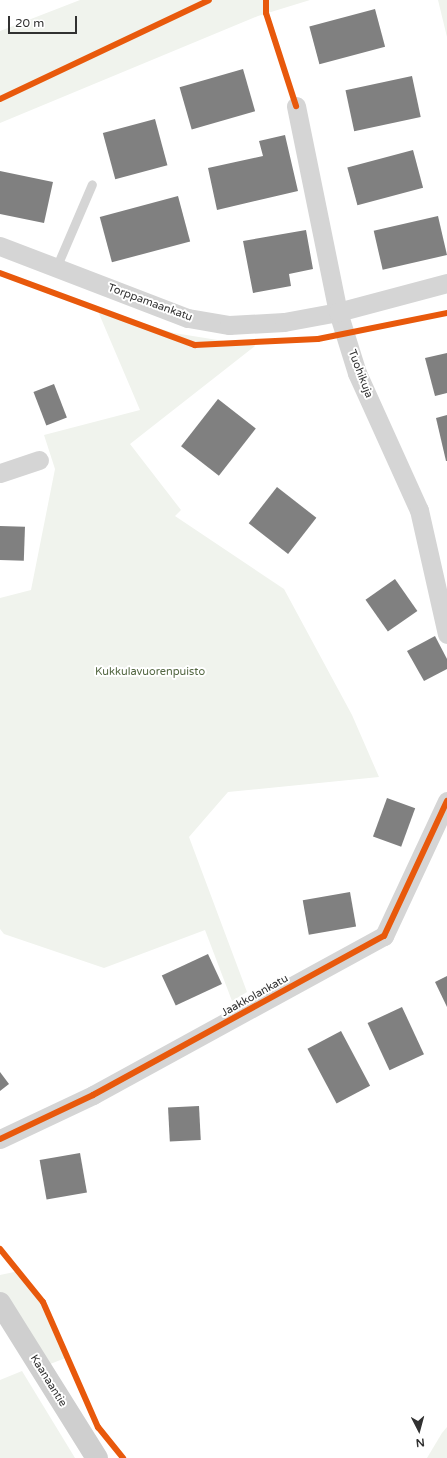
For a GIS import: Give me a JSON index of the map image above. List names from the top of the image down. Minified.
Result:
{"streets":{"street":["Torppamaankatu","Tuohikuja","Jaakkolankatu","Kaanaantie"]},"crossings":[["Torppamaankatu","Tuohikuja"]],"parks":["Kukkulavuorenpuisto"],"scale_bar":"20 m","north":"bottom"}
